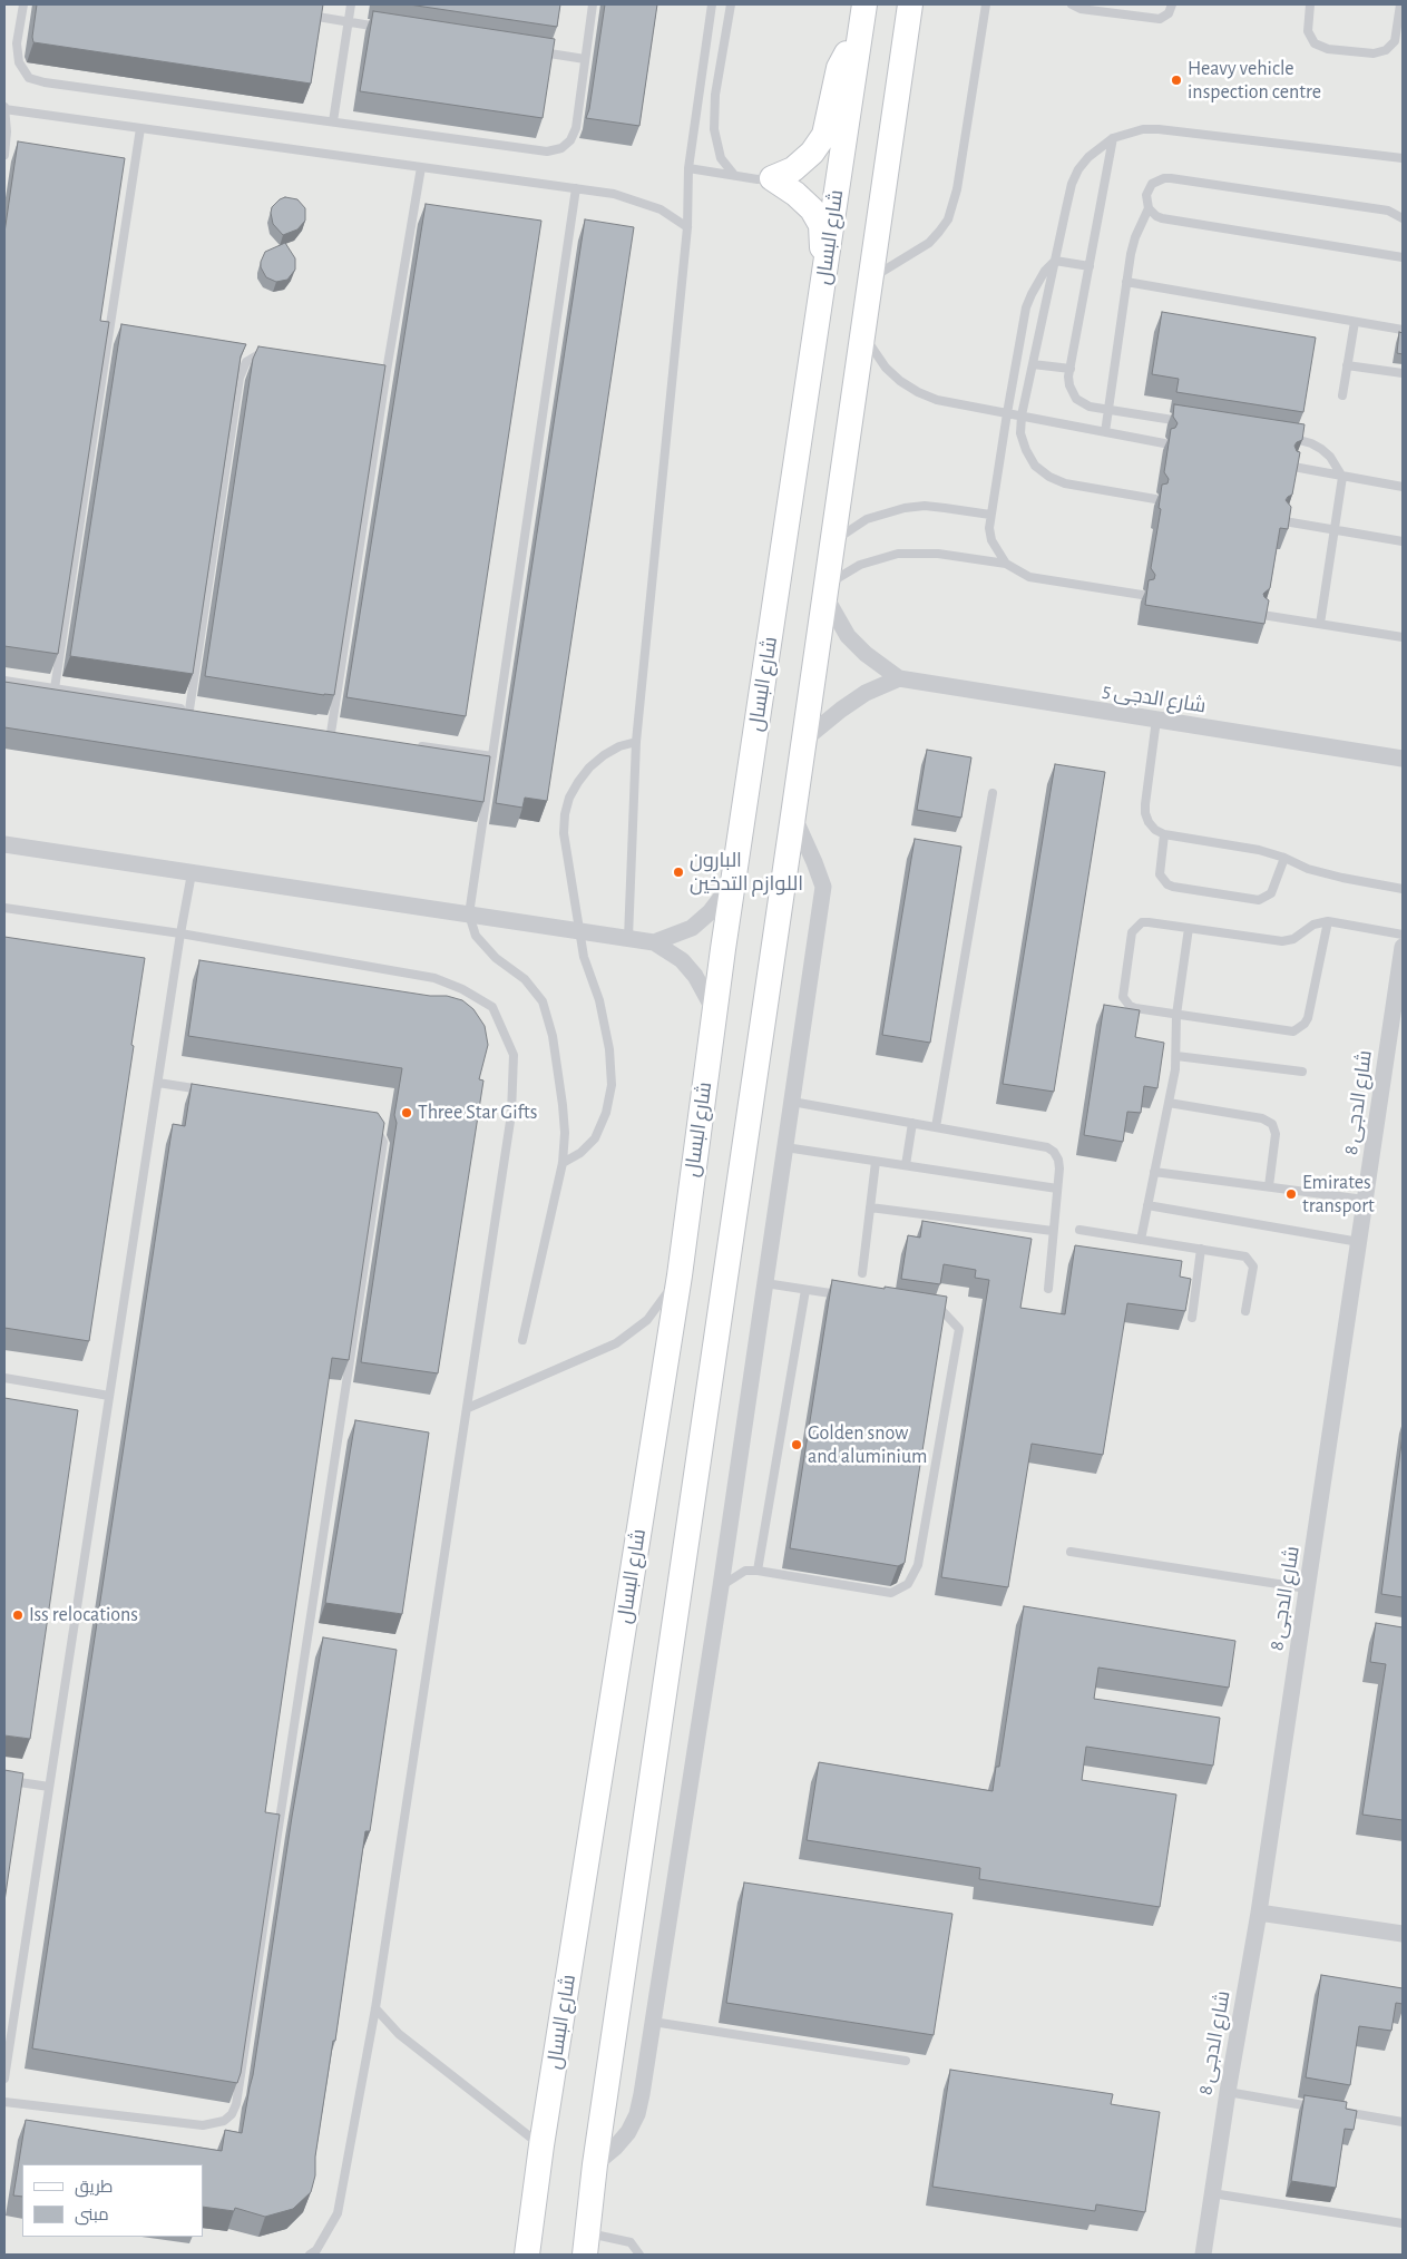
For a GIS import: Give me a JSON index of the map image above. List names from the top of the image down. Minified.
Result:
{"streets":{"street":["شارع البسال","شارع الدجى 5","شارع الدجى 8"]},"places":["Heavy vehicle inspection centre","البارون اللوازم التدخين","Three Star Gifts","Emirates transport","Golden snow and aluminium","Iss relocations"],"legend":["طريق","مبنى"]}
